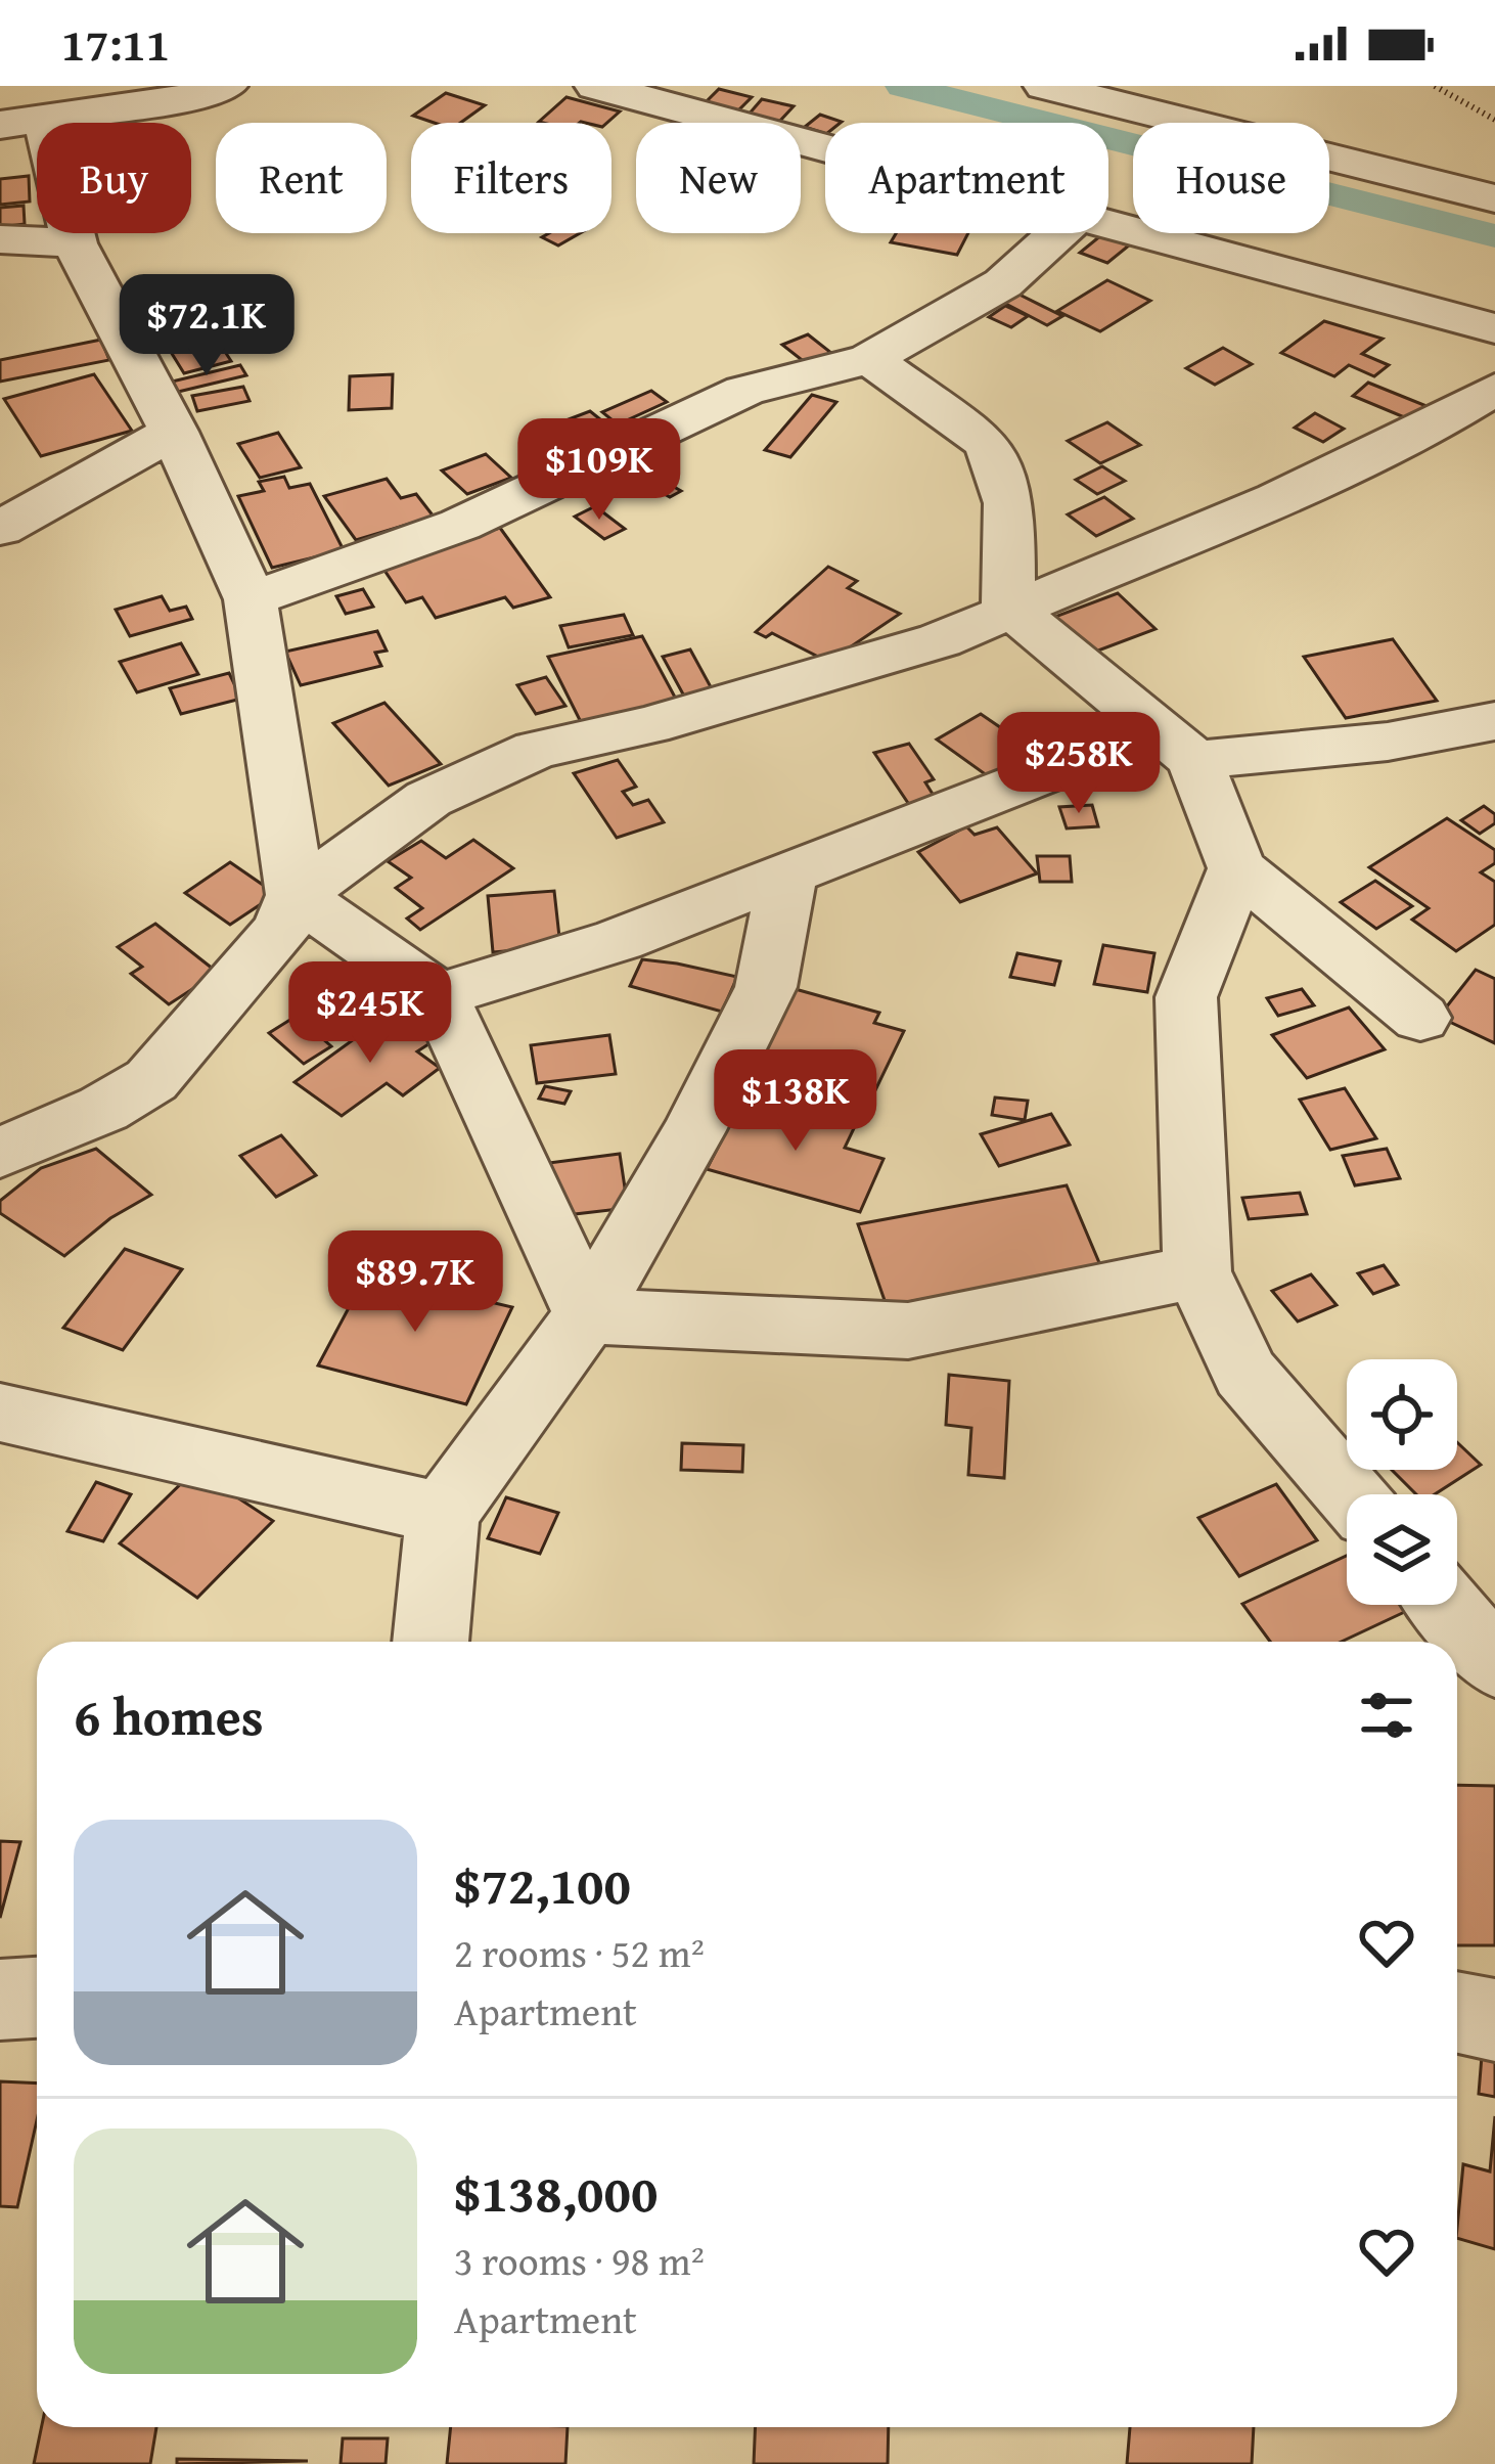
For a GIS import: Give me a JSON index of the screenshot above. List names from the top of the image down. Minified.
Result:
{"page":{"status":"17:11","chip":["Buy","Rent","Filters","New","Apartment","House"],"price":["$72.1K","$109K","$258K","$245K","$138K","$89.7K"],"heading":"6 homes","list":[{"name":"$72,100","note":"2 rooms · 52 m² · Apartment"},{"name":"$138,000","note":"3 rooms · 98 m² · Apartment"}]}}
